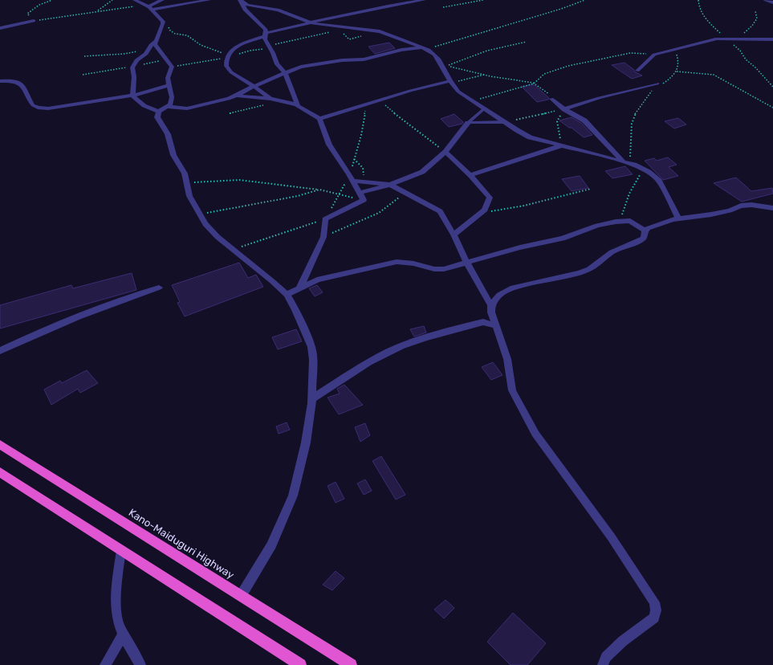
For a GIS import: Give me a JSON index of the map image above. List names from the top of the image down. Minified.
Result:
{"streets":{"highway":["Kano-Maiduguri Highway"]}}
